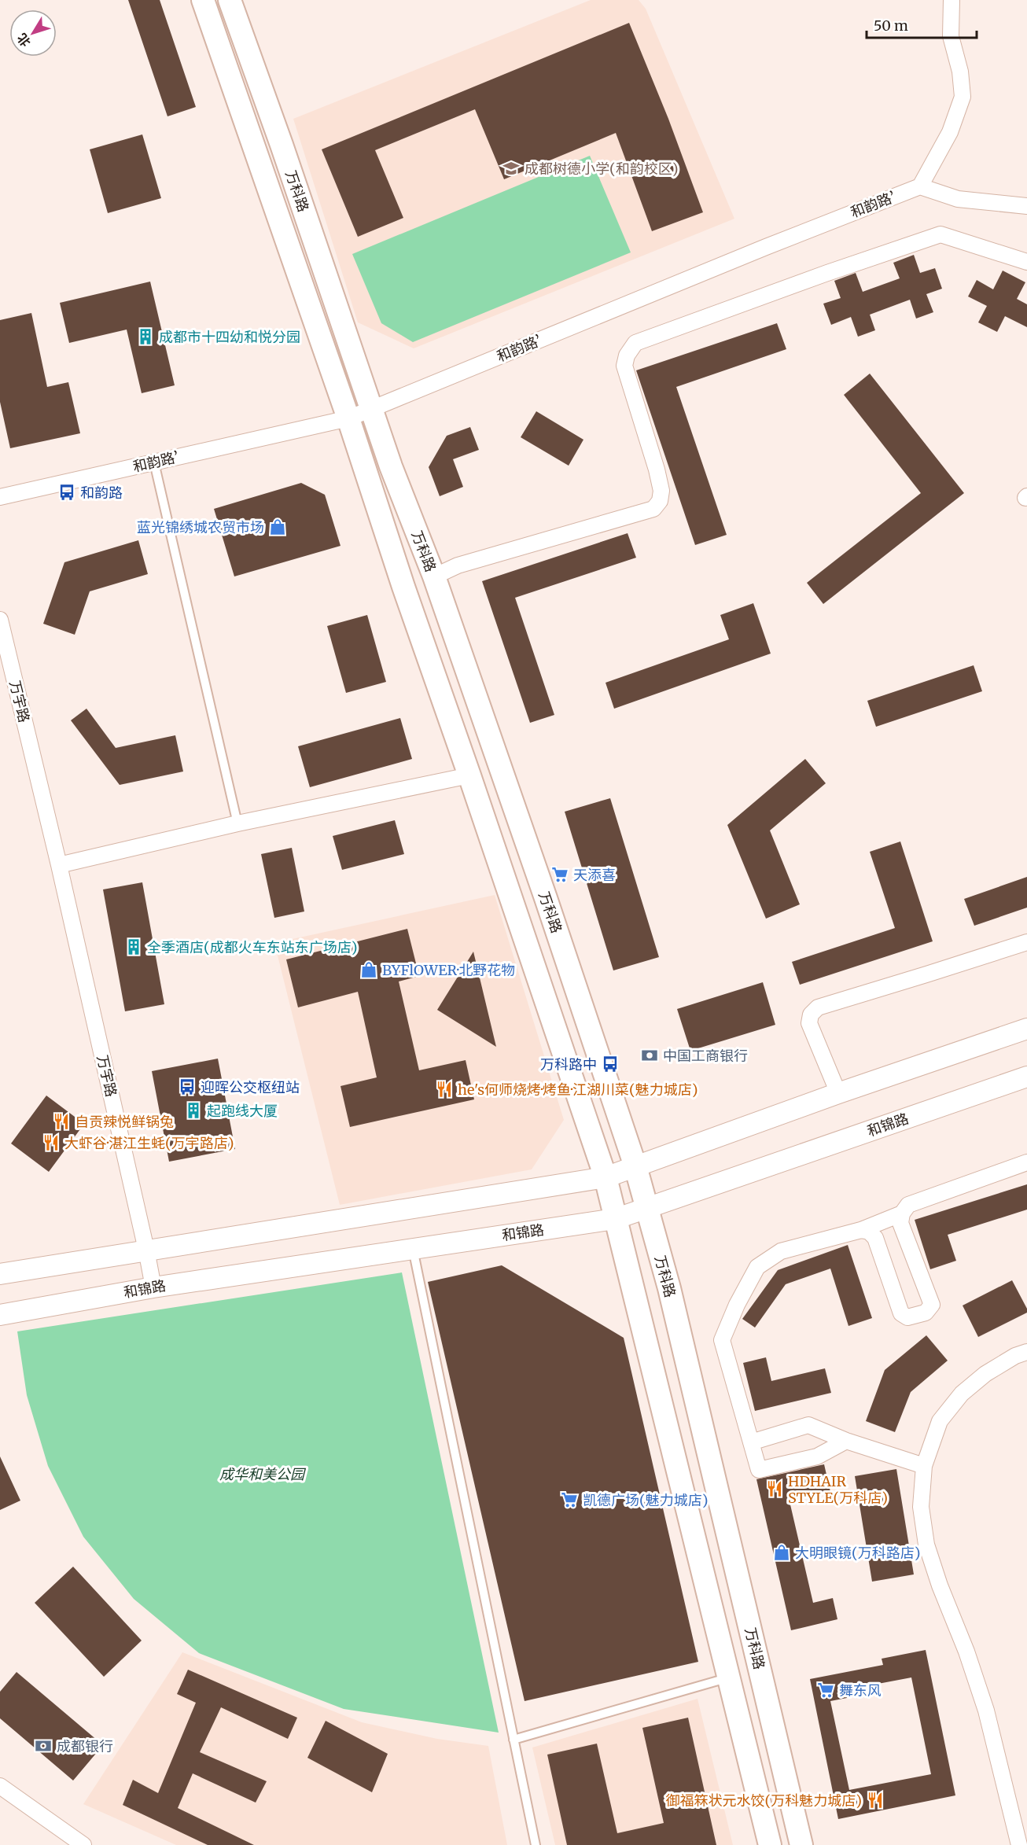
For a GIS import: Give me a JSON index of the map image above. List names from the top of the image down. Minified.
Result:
{"streets":{"main road":["万科路"],"street":["和韵路’","万宇路","和锦路"]},"crossings":[["万科路","和韵路’"],["万科路","和锦路"],["万宇路","和锦路"]],"parks":["成华和美公园"],"places":{"school or university":["成都树德小学(和韵校区)"],"building":["成都市十四幼和悦分园","全季酒店(成都火车东站东广场店)","起跑线大厦"],"bus stop":["和韵路","万科路中","迎晖公交枢纽站"],"shop":["蓝光锦绣城农贸市场","BYFlOWER·北野花物","大明眼镜(万科路店)"],"supermarket":["天添喜","凯德广场(魅力城店)","舞东风"],"bank":["中国工商银行","成都银行"],"restaurant":["he's何师烧烤·烤鱼·江湖川菜(魅力城店)","自贡辣悦鲜锅兔","大虾谷·湛江生蚝(万宇路店)","HDHAIR STYLE(万科店)","御福箖状元水饺(万科魅力城店)"]},"scale_bar":"50 m","north":"bottom left"}
